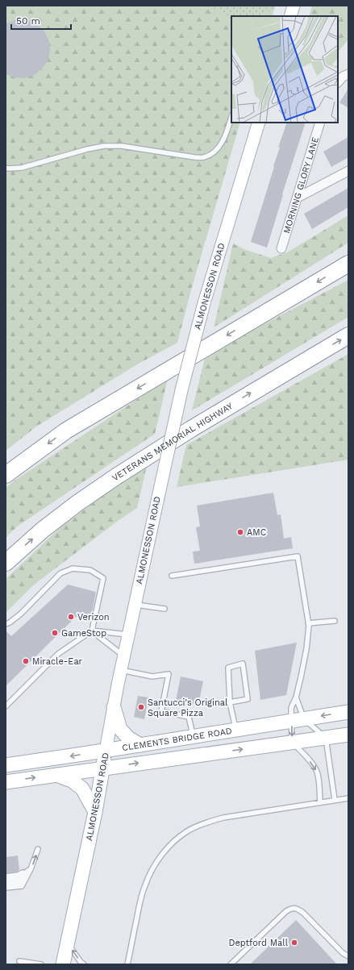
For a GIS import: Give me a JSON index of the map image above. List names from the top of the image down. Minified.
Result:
{"streets":{"highway":["VETERANS MEMORIAL HIGHWAY"],"main road":["ALMONESSON ROAD","CLEMENTS BRIDGE ROAD"],"street":["MORNING GLORY LANE"]},"crossings":[["ALMONESSON ROAD","CLEMENTS BRIDGE ROAD"]],"places":["AMC","Verizon","GameStop","Miracle-Ear","Santucci's Original Square Pizza","Deptford Mall"],"scale_bar":"50 m"}
